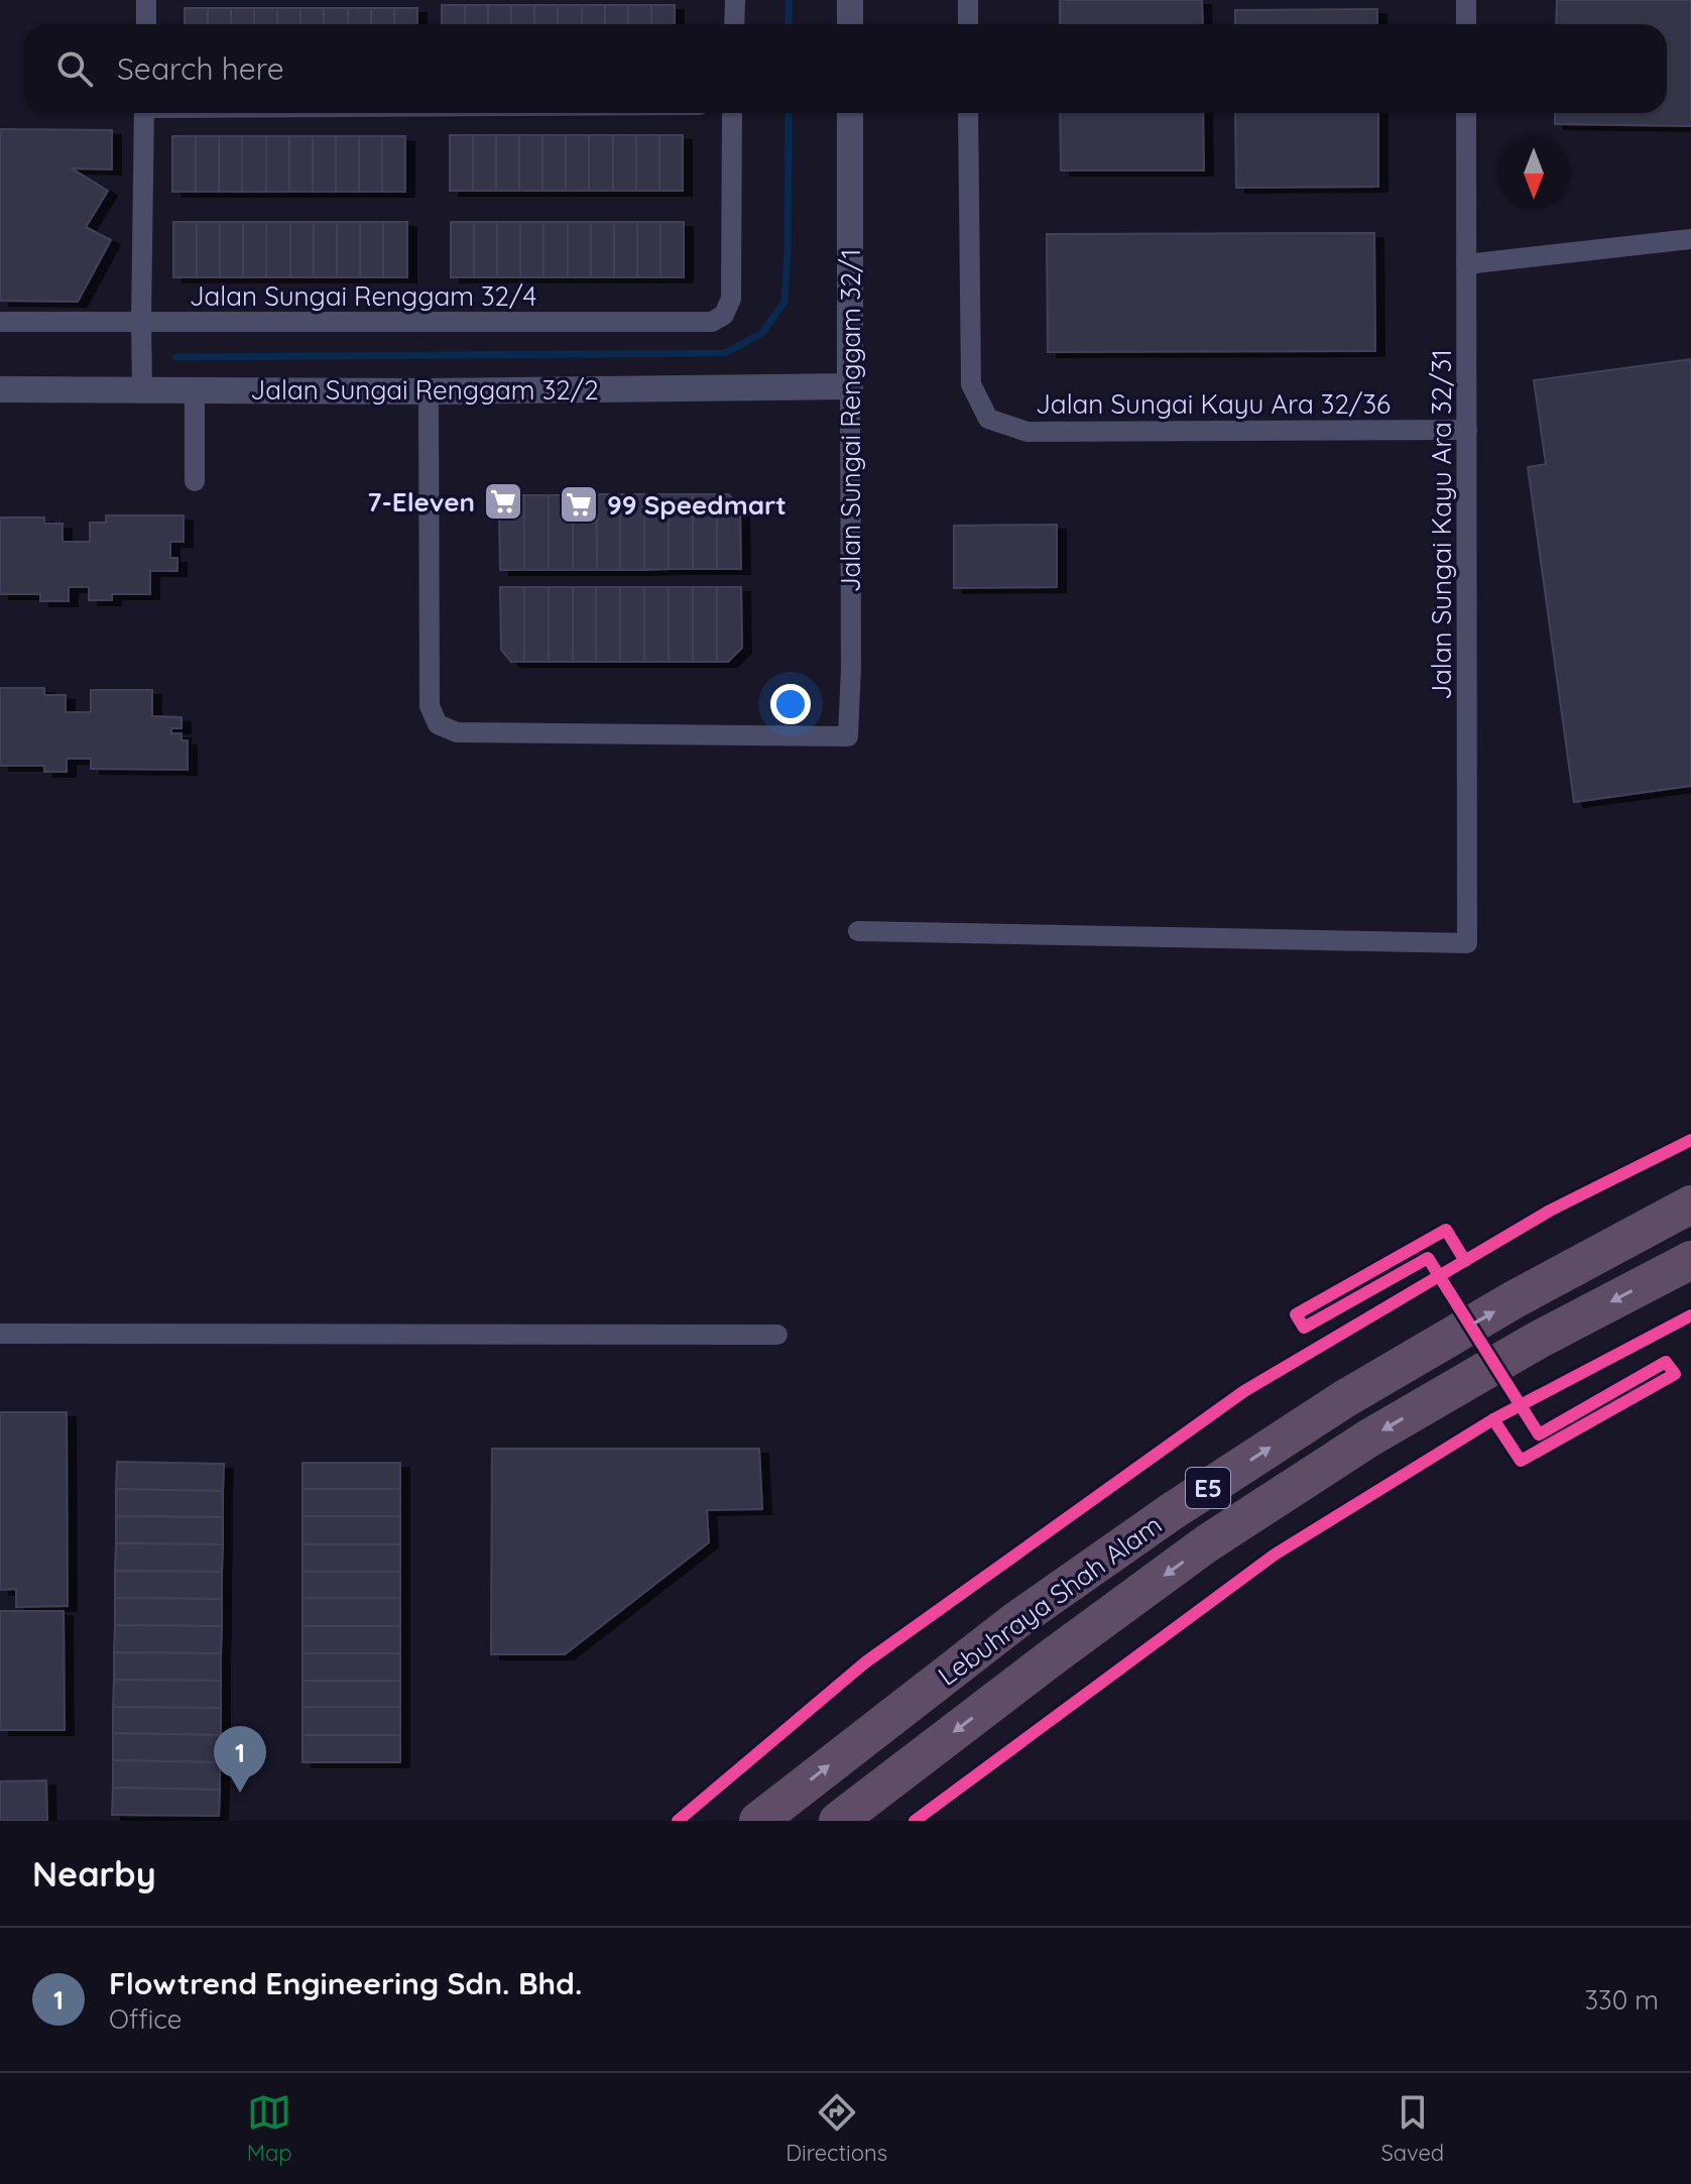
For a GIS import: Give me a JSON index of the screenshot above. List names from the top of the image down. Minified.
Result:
{"streets":{"highway":["E5","Lebuhraya Shah Alam"],"street":["Jalan Sungai Renggam 32/4","Jalan Sungai Renggam 32/2","Jalan Sungai Kayu Ara 32/36","Jalan Sungai Renggam 32/1","Jalan Sungai Kayu Ara 32/31"]},"crossings":[["Jalan Sungai Renggam 32/2","Jalan Sungai Renggam 32/1"],["Jalan Sungai Kayu Ara 32/36","Jalan Sungai Kayu Ara 32/31"]],"places":{"supermarket":["7-Eleven","99 Speedmart"]},"north":"bottom","page":{"search":"Search here","pins":"1","heading":"Nearby","list":[{"mark":"1","name":"Flowtrend Engineering Sdn. Bhd.","note":"Office","value":"330 m"}],"nav":["Map","Directions","Saved"]}}
